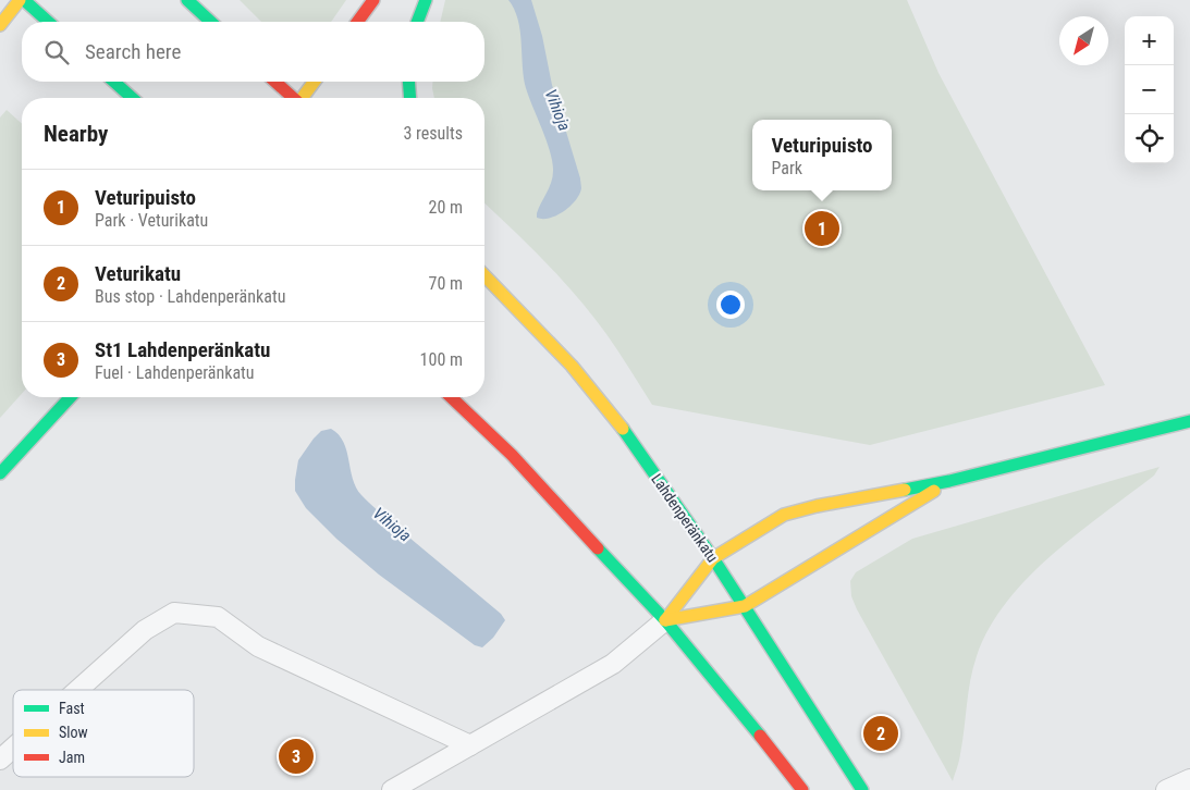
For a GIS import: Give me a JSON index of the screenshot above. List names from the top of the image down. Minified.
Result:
{"streets":{"main road":["Lahdenperänkatu"]},"water":["Vihioja"],"legend":["Fast","Slow","Jam"],"north":"bottom left","page":{"map_buttons":["+","−"],"search":"Search here","heading":["Nearby","3 results"],"popup":["Veturipuisto","Park"],"list":[{"mark":"1","name":"Veturipuisto","note":"Park · Veturikatu","value":"20 m"},{"mark":"2","name":"Veturikatu","note":"Bus stop · Lahdenperänkatu","value":"70 m"},{"mark":"3","name":"St1 Lahdenperänkatu","note":"Fuel · Lahdenperänkatu","value":"100 m"}],"pins":["1","2","3"]}}
